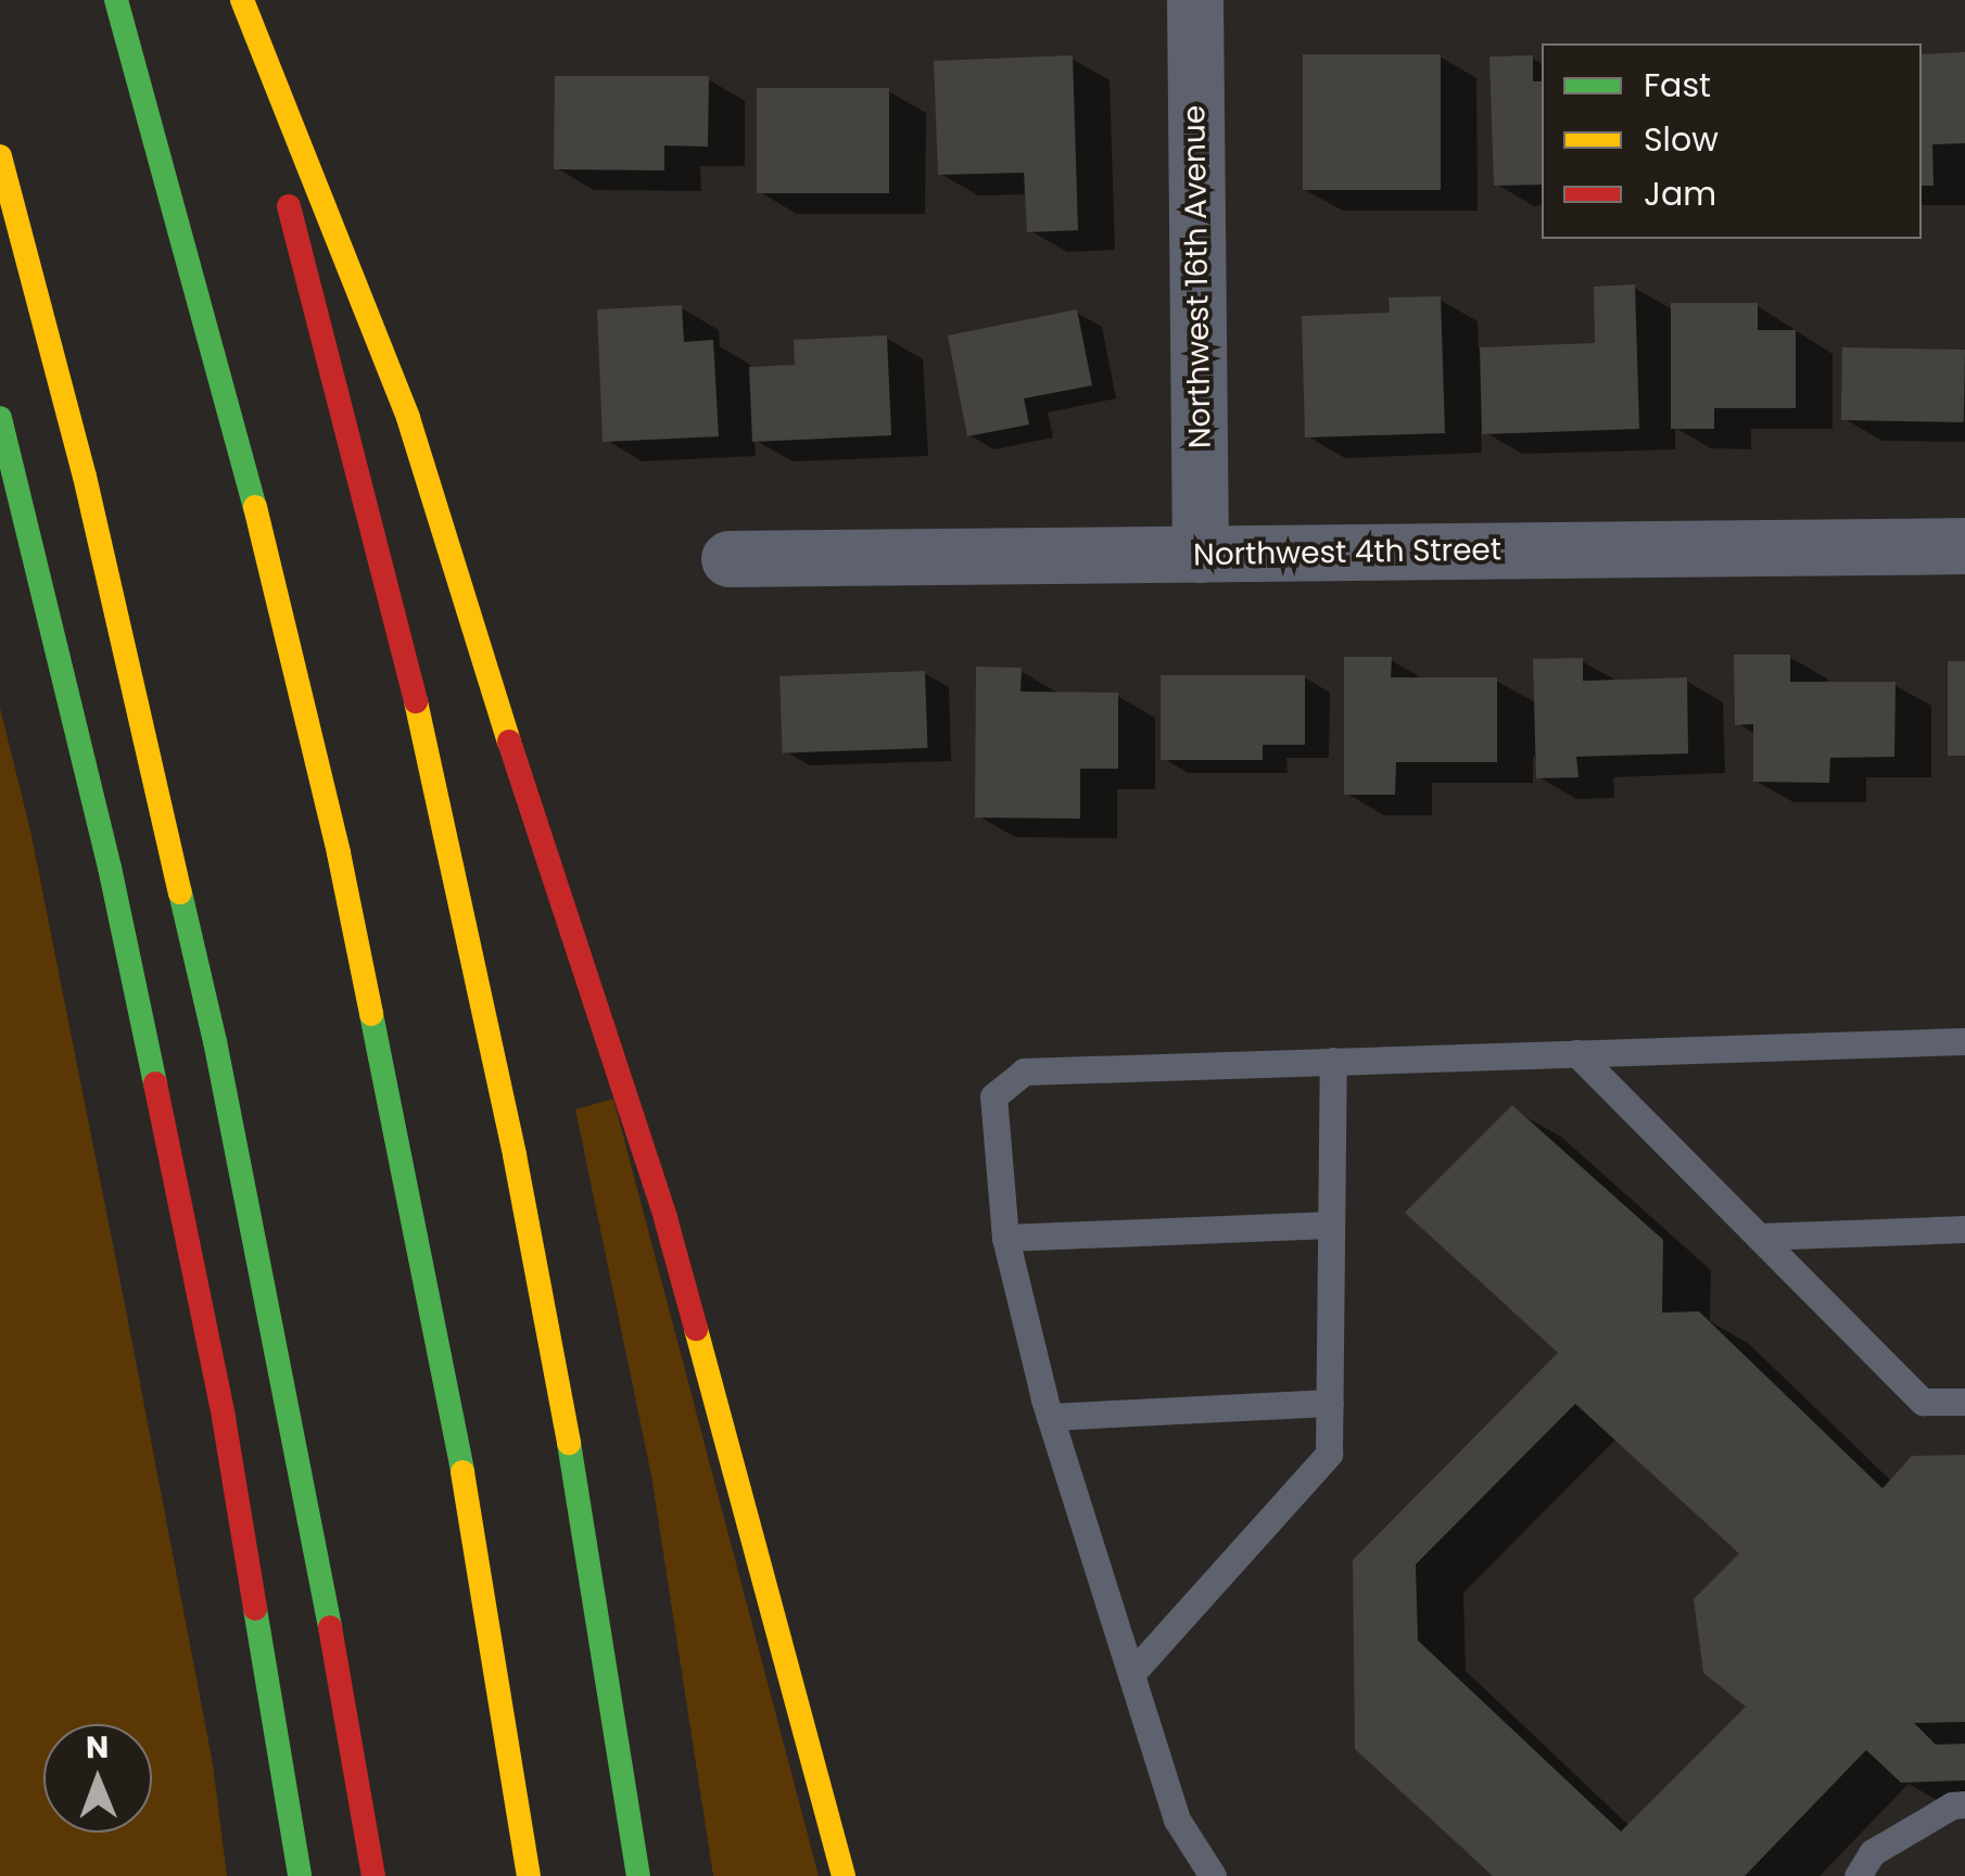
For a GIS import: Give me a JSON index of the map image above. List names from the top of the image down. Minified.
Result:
{"streets":{"street":["Northwest 16th Avenue","Northwest 4th Street"]},"crossings":[["Northwest 16th Avenue","Northwest 4th Street"]],"legend":["Fast","Slow","Jam"],"north":"top"}
